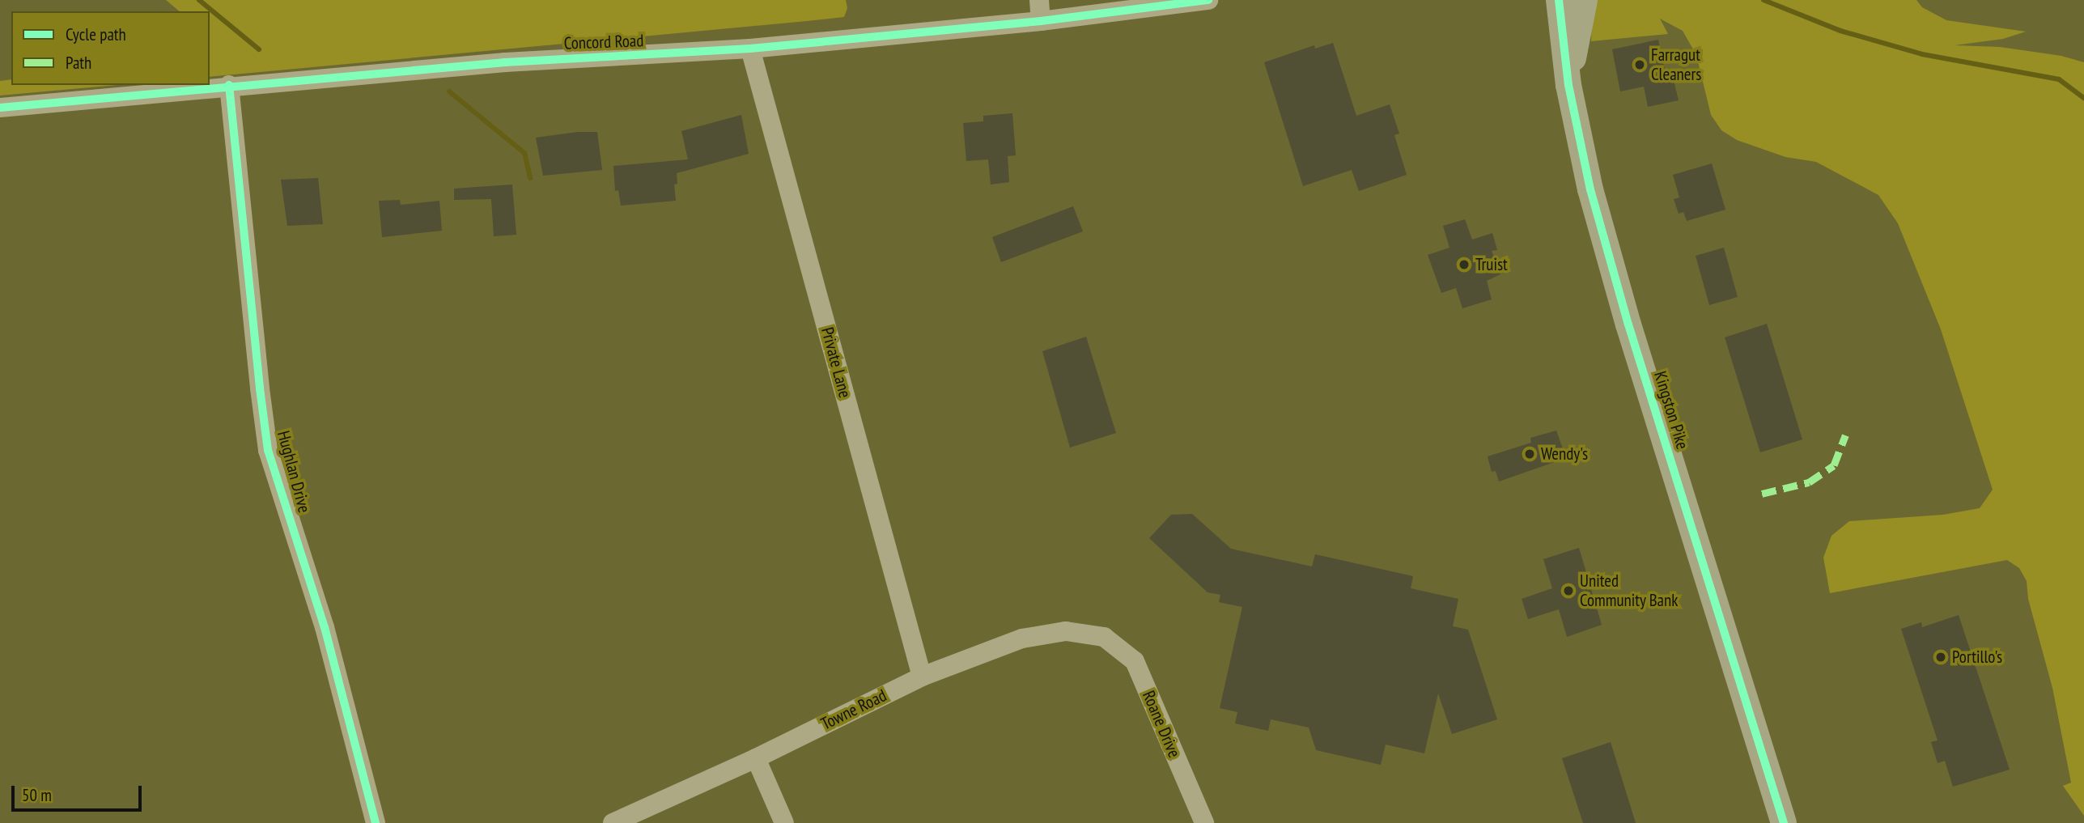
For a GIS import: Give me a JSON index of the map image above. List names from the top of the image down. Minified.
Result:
{"streets":{"main road":["Kingston Pike"],"street":["Concord Road","Private Lane","Hughlan Drive","Towne Road","Roane Drive"]},"crossings":[["Concord Road","Private Lane"],["Concord Road","Hughlan Drive"],["Private Lane","Towne Road"],["Towne Road","Roane Drive"]],"places":["Farragut Cleaners","Truist","Wendy's","United Community Bank","Portillo's"],"legend":["Cycle path","Path"],"scale_bar":"50 m"}
